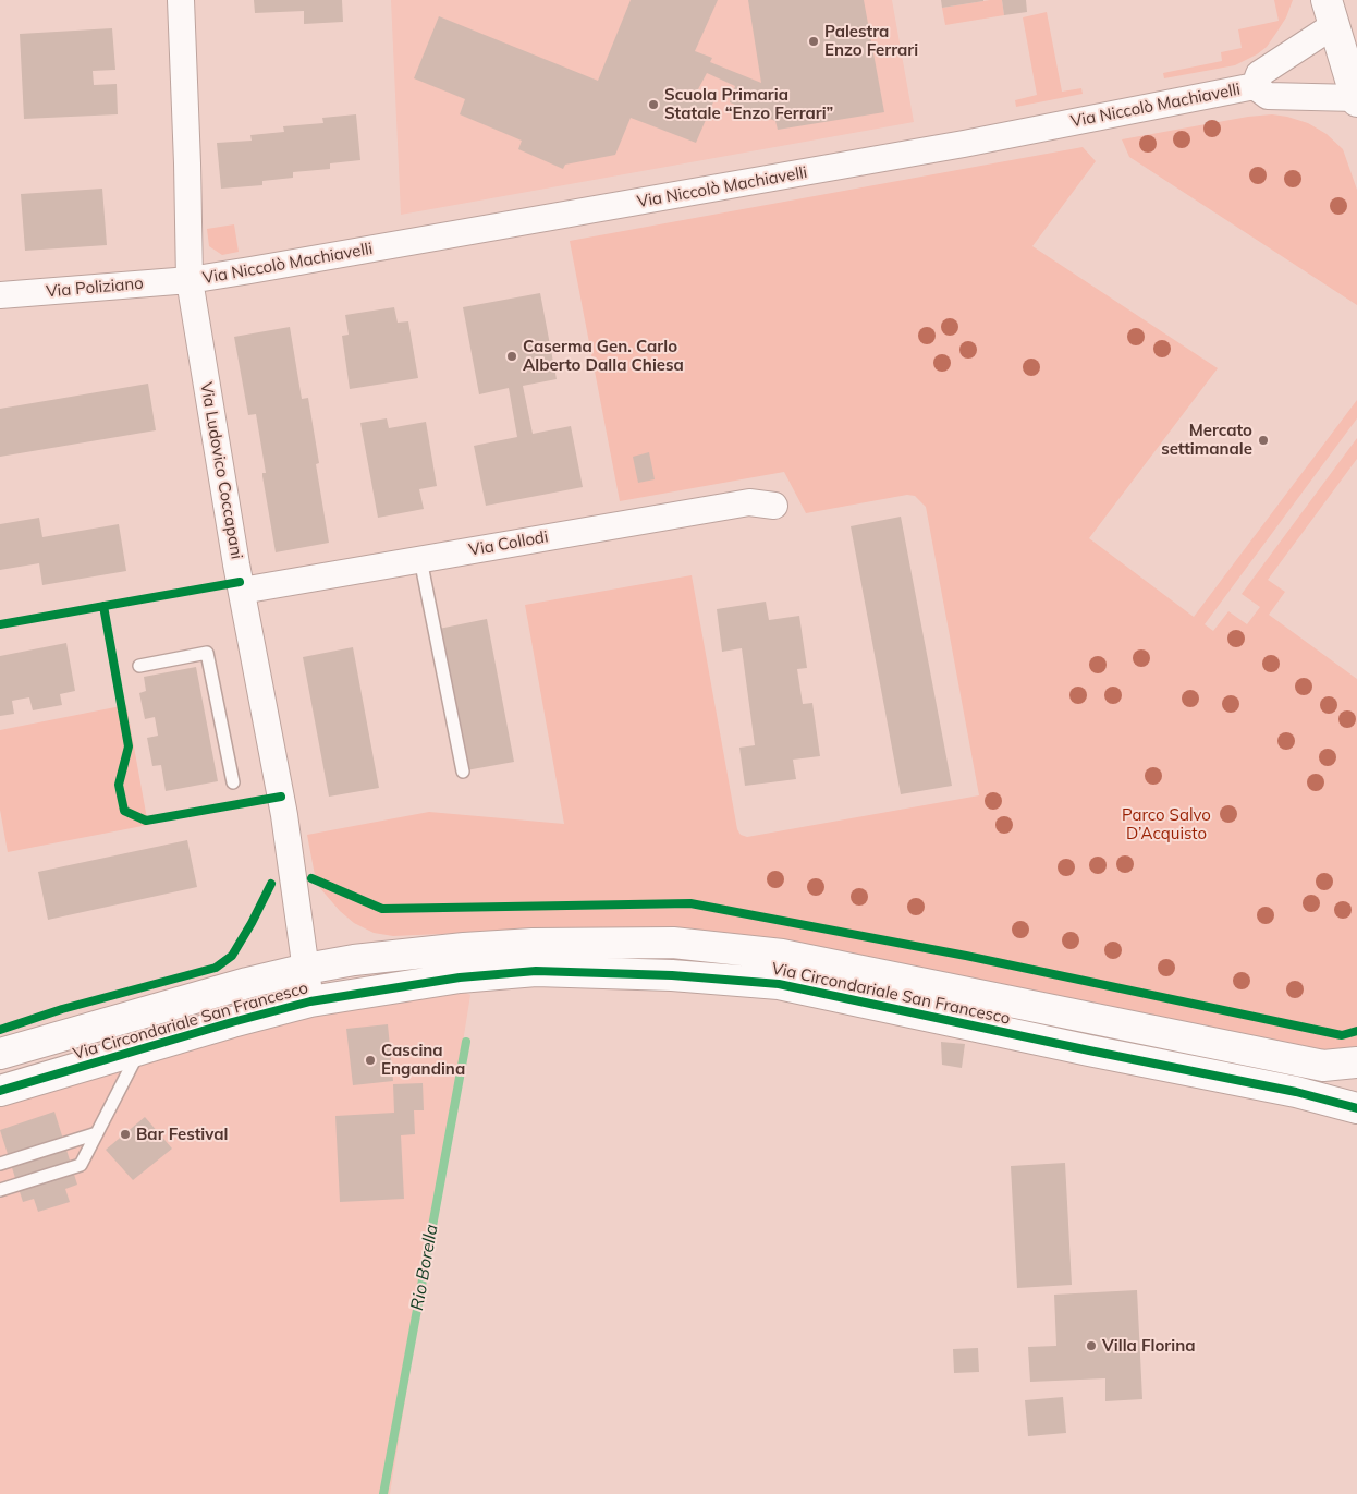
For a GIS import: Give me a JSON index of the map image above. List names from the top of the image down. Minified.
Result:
{"streets":{"street":["Via Niccolò Machiavelli","Via Poliziano","Via Ludovico Coccapani","Via Collodi","Via Circondariale San Francesco"]},"crossings":[["Via Niccolò Machiavelli","Via Poliziano"],["Via Niccolò Machiavelli","Via Ludovico Coccapani"],["Via Poliziano","Via Ludovico Coccapani"],["Via Ludovico Coccapani","Via Collodi"],["Via Ludovico Coccapani","Via Circondariale San Francesco"]],"water":["Rio Borella"],"parks":["Parco Salvo D’Acquisto"],"places":["Palestra Enzo Ferrari","Scuola Primaria Statale “Enzo Ferrari”","Caserma Gen. Carlo Alberto Dalla Chiesa","Mercato settimanale","Cascina Engandina","Bar Festival","Villa Florina"]}
